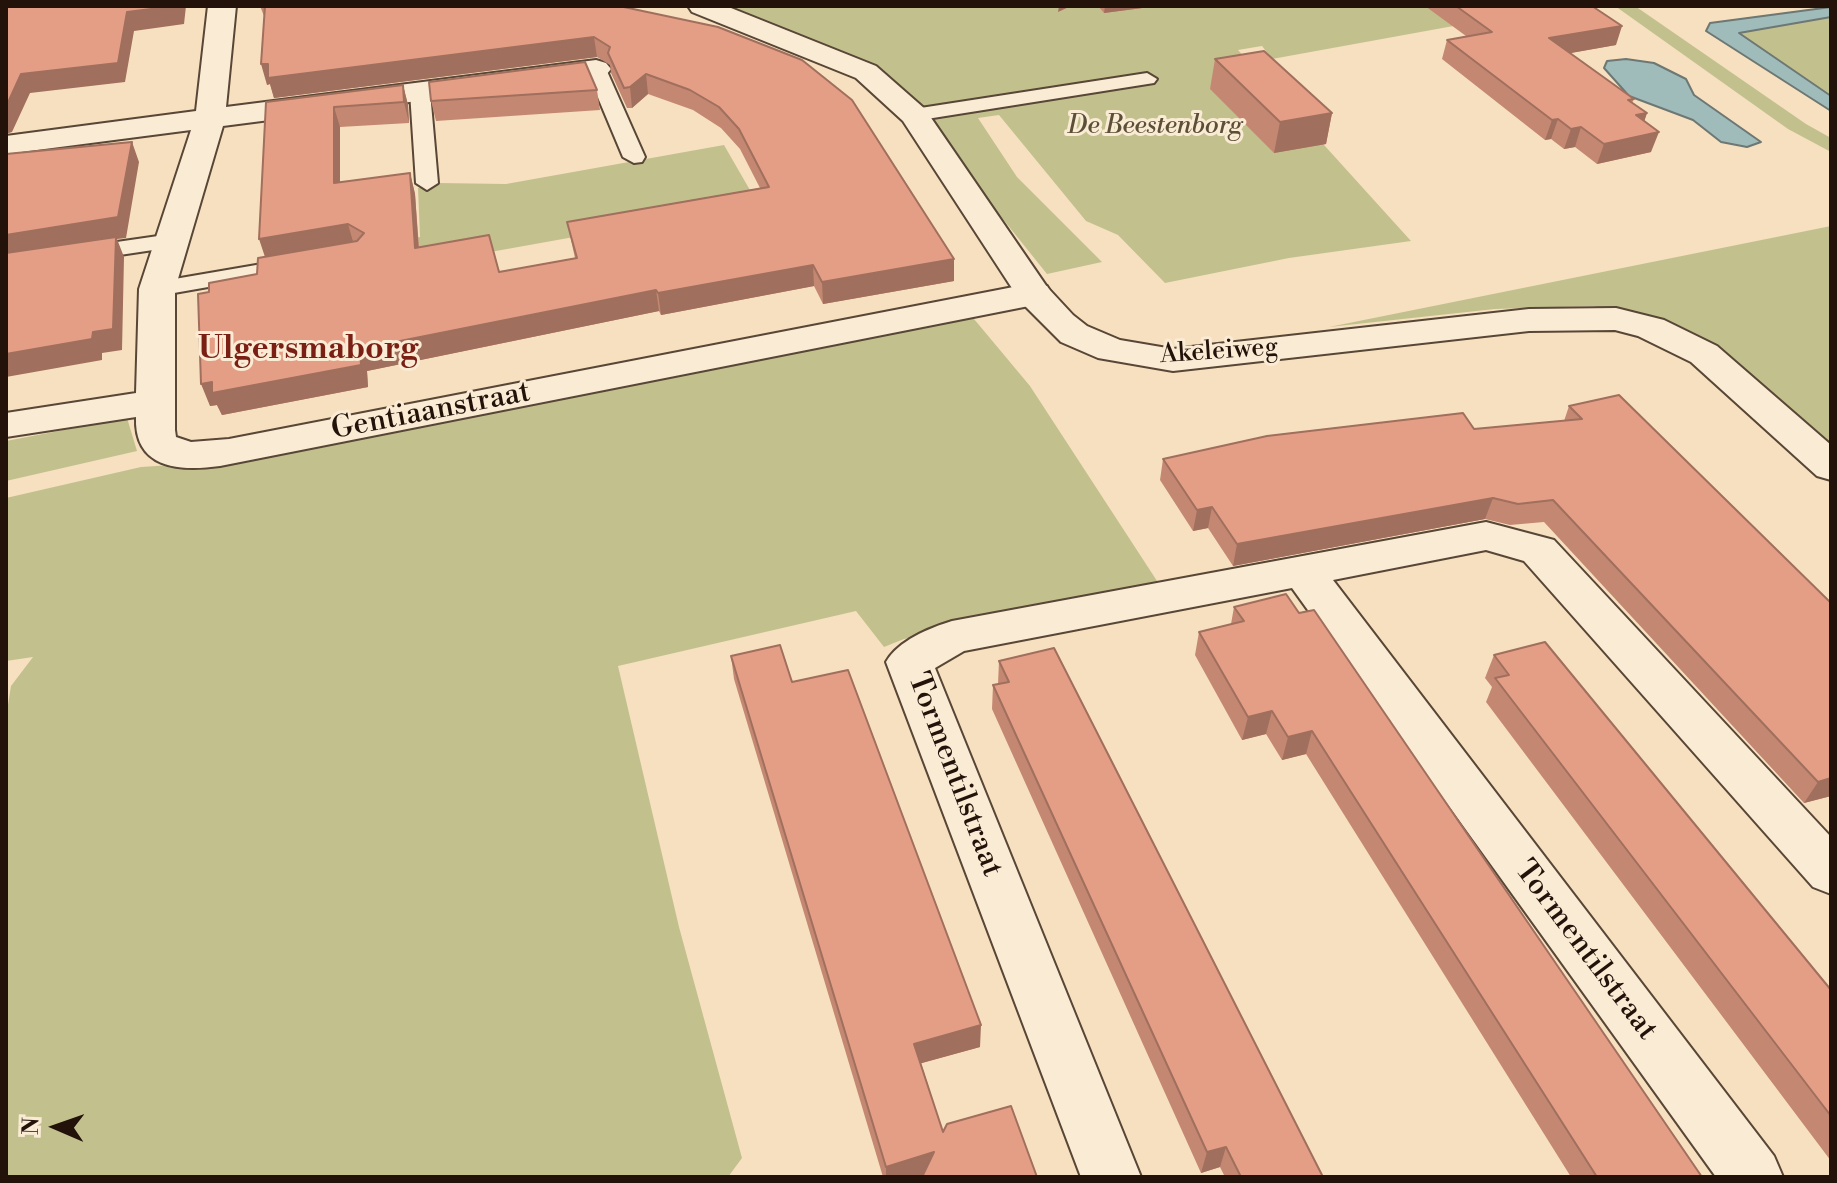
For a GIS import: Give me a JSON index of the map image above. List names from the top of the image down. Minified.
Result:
{"streets":{"street":["Akeleiweg","Gentiaanstraat","Tormentilstraat"]},"crossings":[["Akeleiweg","Gentiaanstraat"]],"districts":["Ulgersmaborg"],"parks":["De Beestenborg"],"north":"left"}
